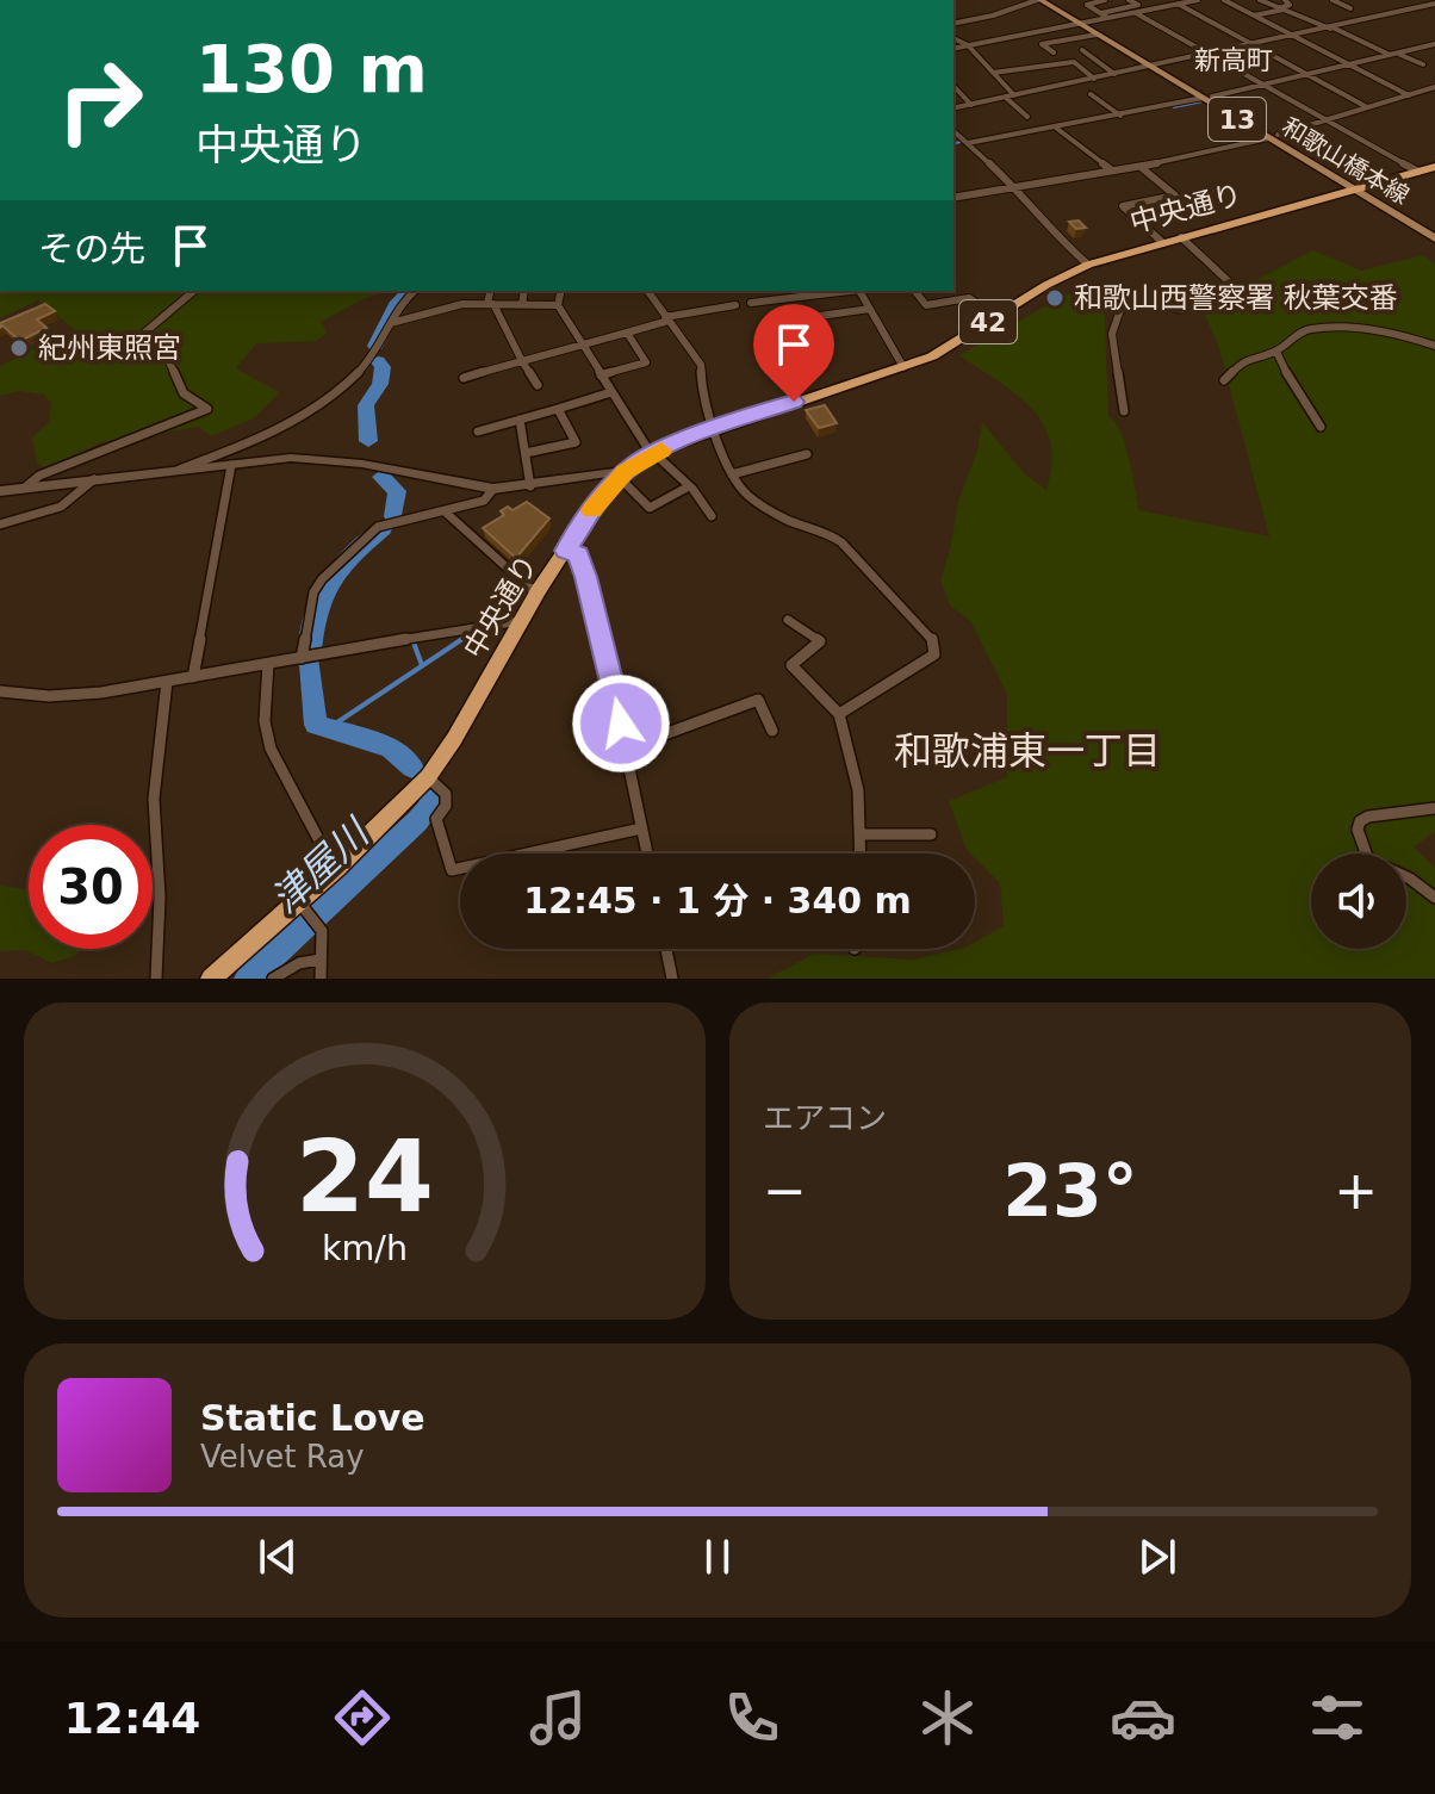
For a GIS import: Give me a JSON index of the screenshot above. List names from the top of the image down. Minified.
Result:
{"streets":{"highway":["中央通り","42"],"main road":["13","和歌山橋本線"]},"crossings":[["和歌山橋本線","中央通り"]],"districts":["新高町","和歌浦東一丁目"],"water":["津屋川"],"places":["和歌山西警察署 秋葉交番","紀州東照宮"],"page":{"turn":["130 m","中央通り"],"then":"その先","limit":"30","trip":"12:45 · 1 分 · 340 m","tile":"エアコン","heat":["−","23°","+"],"song":["Static Love","Velvet Ray"],"tabs":"12:44","gauge":["24","km/h"]}}
